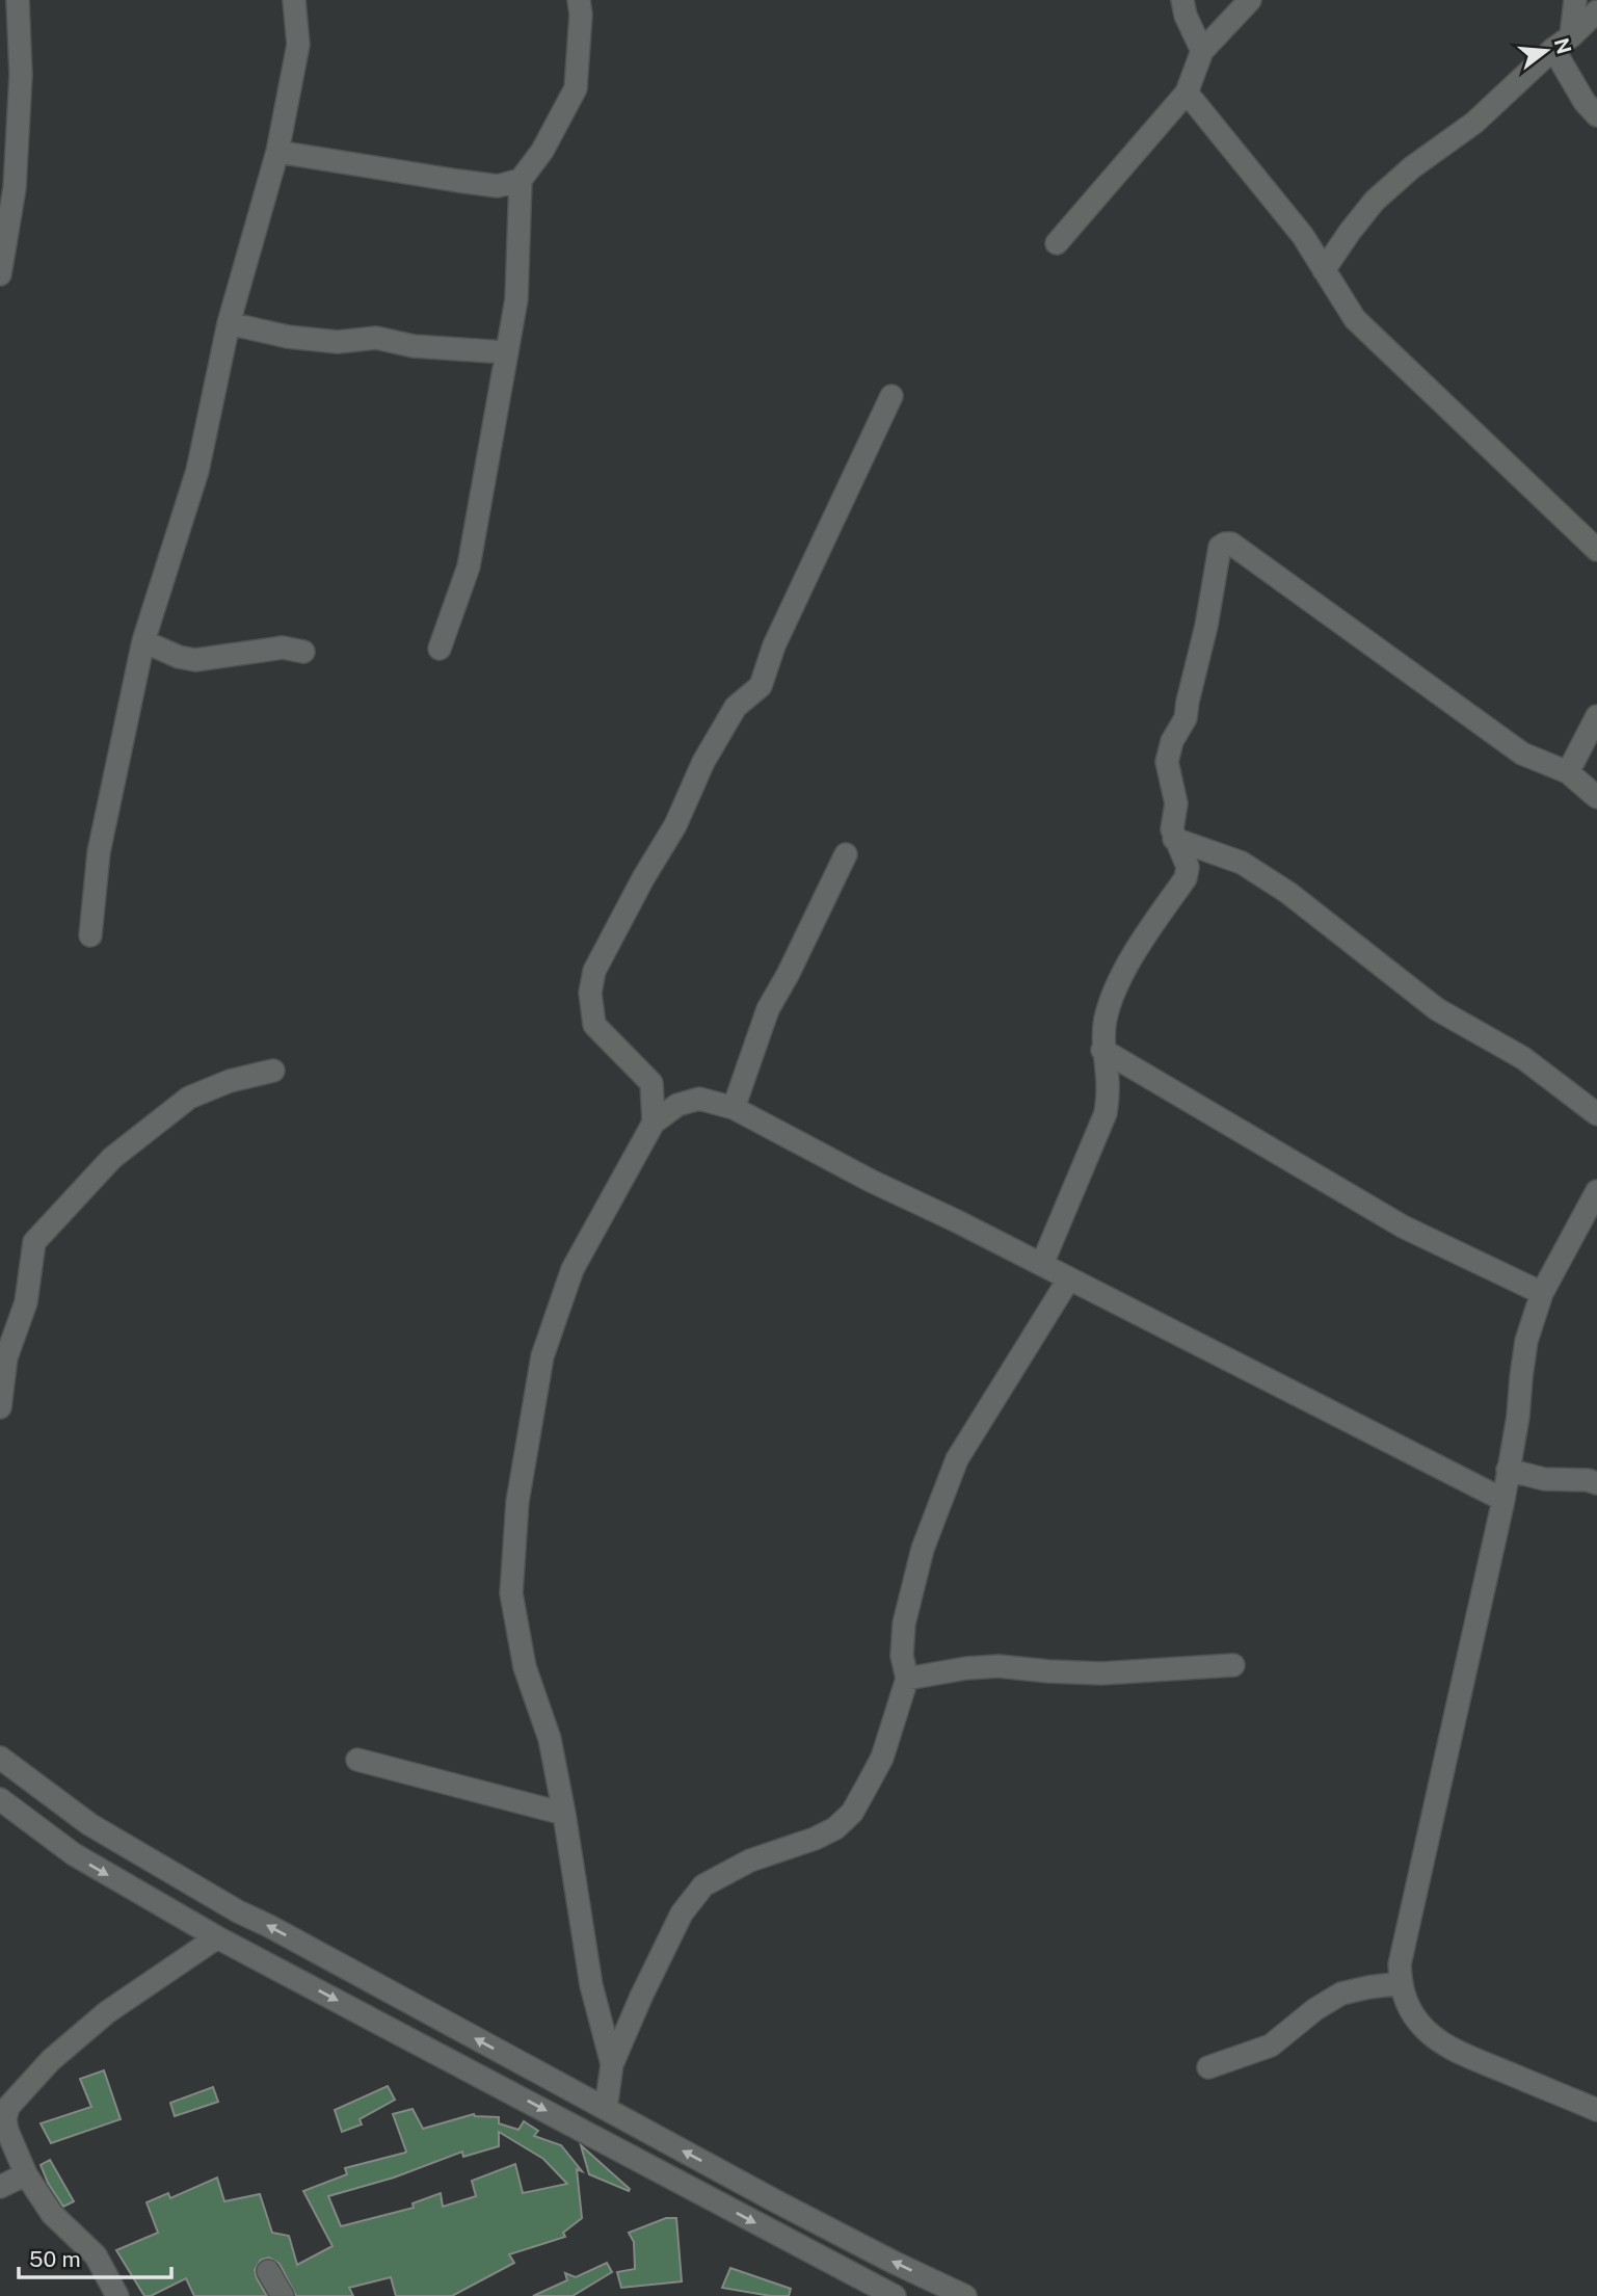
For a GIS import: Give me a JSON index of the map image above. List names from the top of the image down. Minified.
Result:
{"scale_bar":"50 m","north":"right"}
